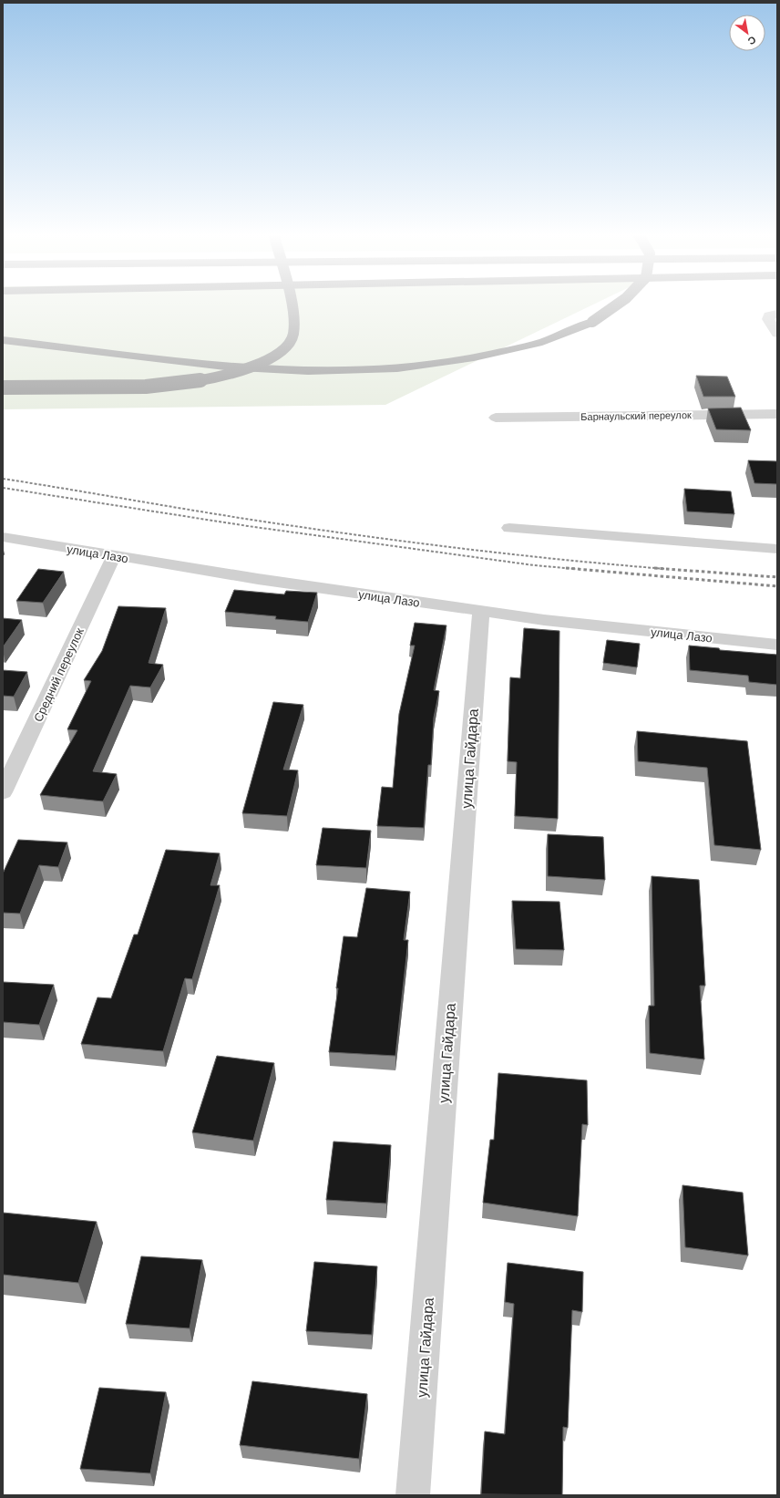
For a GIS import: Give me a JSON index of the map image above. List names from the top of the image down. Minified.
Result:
{"streets":{"street":["Барнаульский переулок","улица Лазо","Средний переулок","улица Гайдара"]},"crossings":[["улица Лазо","Средний переулок"],["улица Лазо","улица Гайдара"]],"north":"bottom right"}
